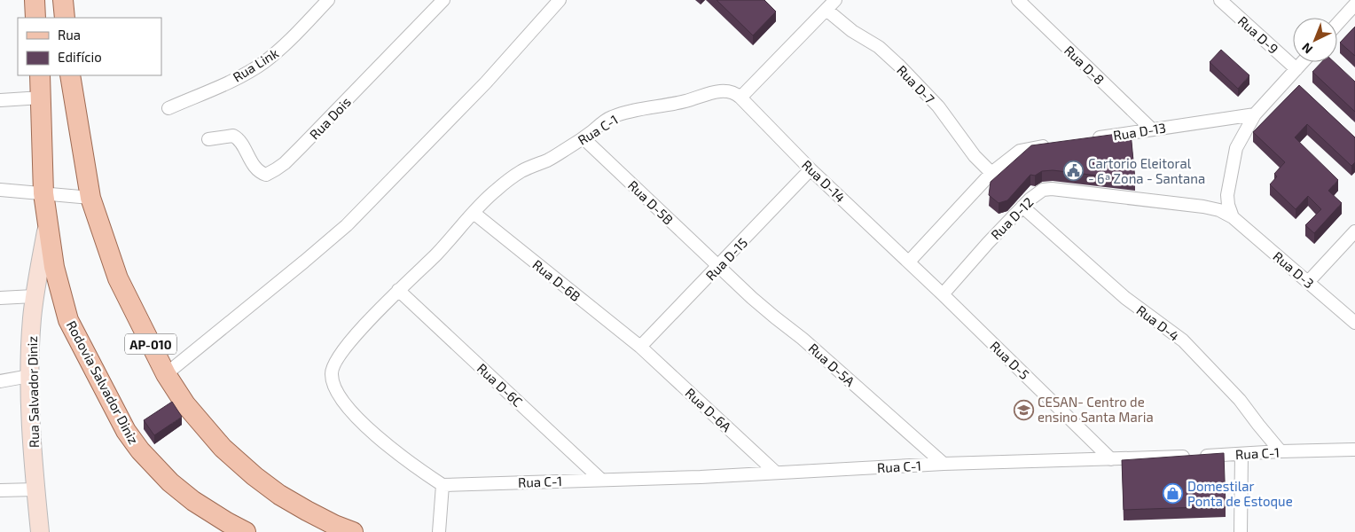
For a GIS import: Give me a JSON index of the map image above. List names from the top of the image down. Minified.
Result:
{"streets":{"main road":["AP-010","Rodovia Salvador Diniz"],"street":["Rua D-9","Rua Link","Rua D-8","Rua D-7","Rua Dois","Rua C-1","Rua D-13","Rua D-14","Rua D-5B","Rua D-12","Rua D-15","Rua D-3","Rua D-6B","Rua D-4","Rua D-5","Rua D-5A","Rua D-6C","Rua Salvador Diniz","Rua D-6A"]},"crossings":[["Rua D-8","Rua D-13"],["Rua C-1","Rua D-14"],["Rua C-1","Rua D-5B"],["Rua C-1","Rua D-6B"],["Rua C-1","Rua D-4"],["Rua C-1","Rua D-5"],["Rua C-1","Rua D-5A"],["Rua C-1","Rua D-6C"],["Rua C-1","Rua D-6A"],["Rua D-14","Rua D-15"],["Rua D-14","Rua D-5"],["Rua D-5B","Rua D-15"],["Rua D-5B","Rua D-5A"],["Rua D-12","Rua D-3"],["Rua D-12","Rua D-4"],["Rua D-12","Rua D-5"],["Rua D-15","Rua D-6B"],["Rua D-15","Rua D-5A"],["Rua D-15","Rua D-6A"],["Rua D-6B","Rua D-6A"],["Rodovia Salvador Diniz","Rua Salvador Diniz"]],"places":{"public building":["Cartorio Eleitoral - 6ª Zona - Santana"],"school or university":["CESAN- Centro de ensino Santa Maria"],"shop":["Domestilar Ponta de Estoque"]},"legend":["Rua","Edifício"],"north":"bottom left"}
